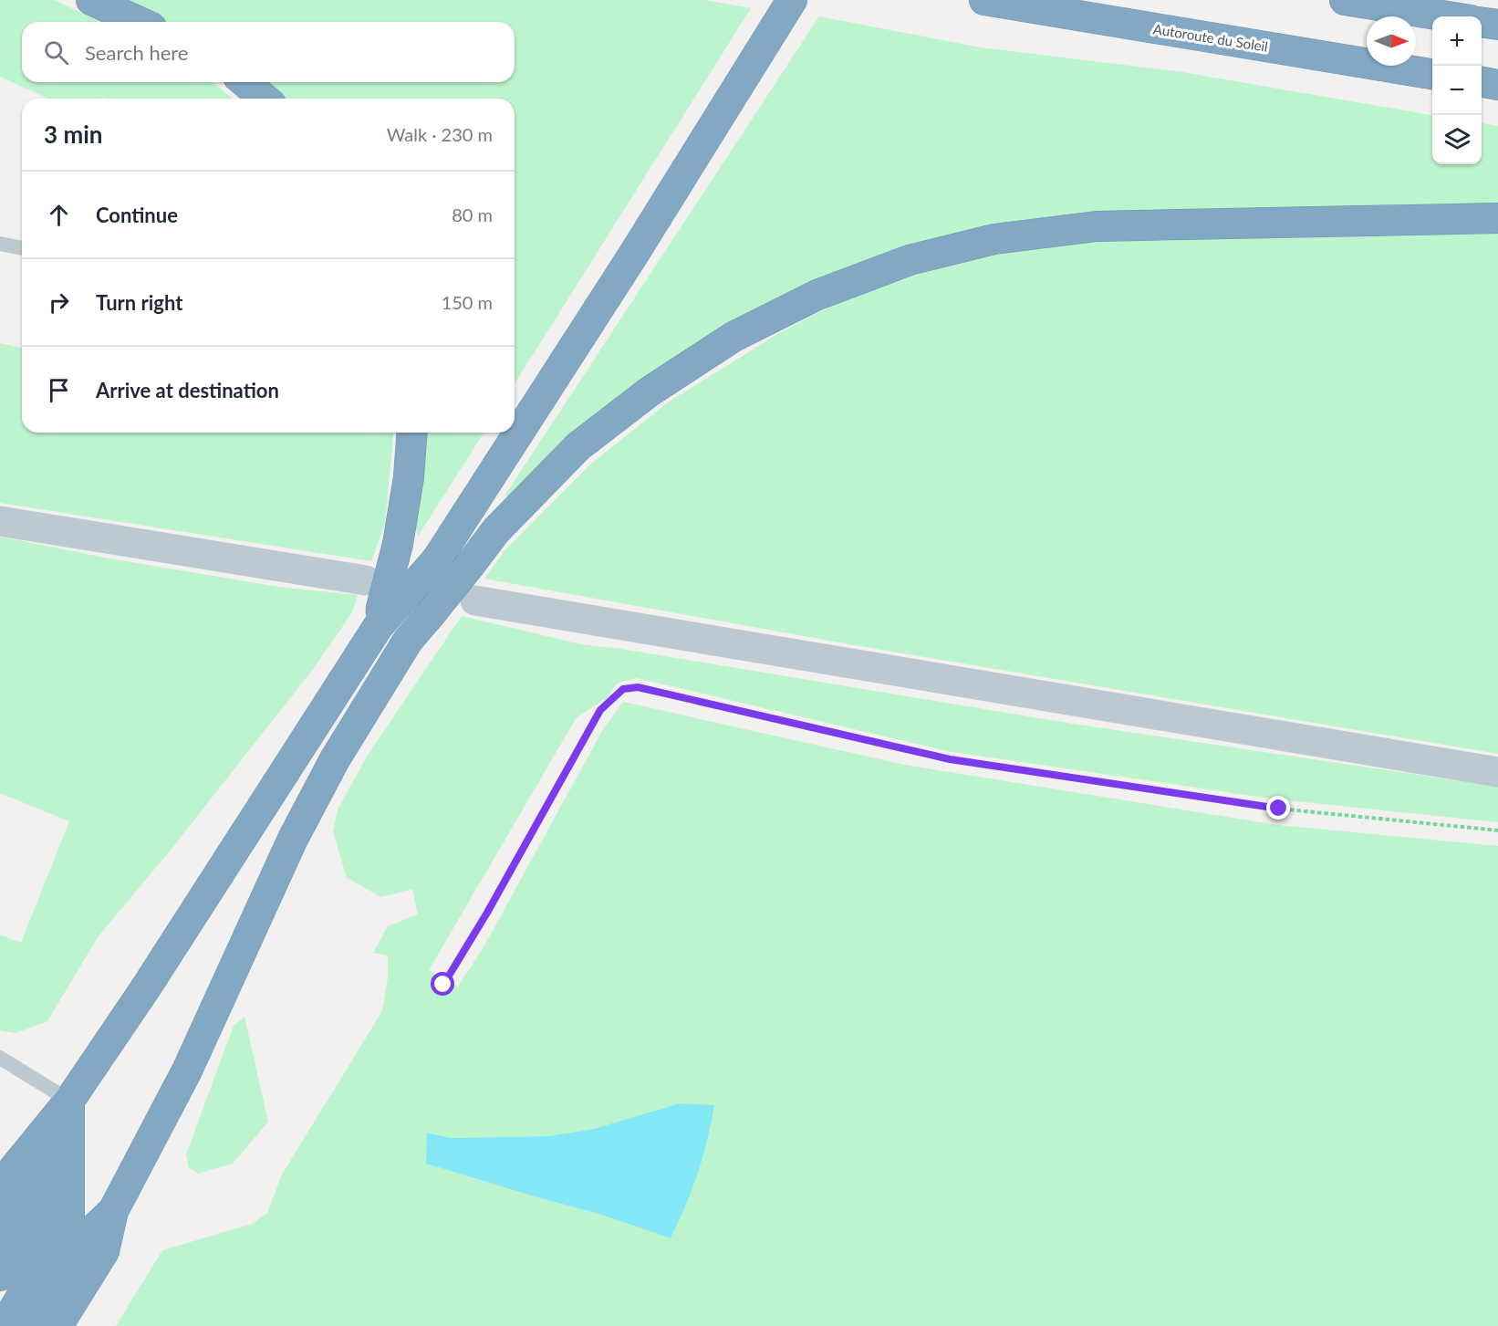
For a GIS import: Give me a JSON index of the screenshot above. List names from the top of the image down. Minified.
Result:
{"streets":{"highway":["Autoroute du Soleil"]},"north":"right","page":{"map_buttons":["+","−"],"search":"Search here","heading":["3 min","Walk · 230 m"],"list":[["Continue","80 m"],["Turn right","150 m"],"Arrive at destination"]}}
